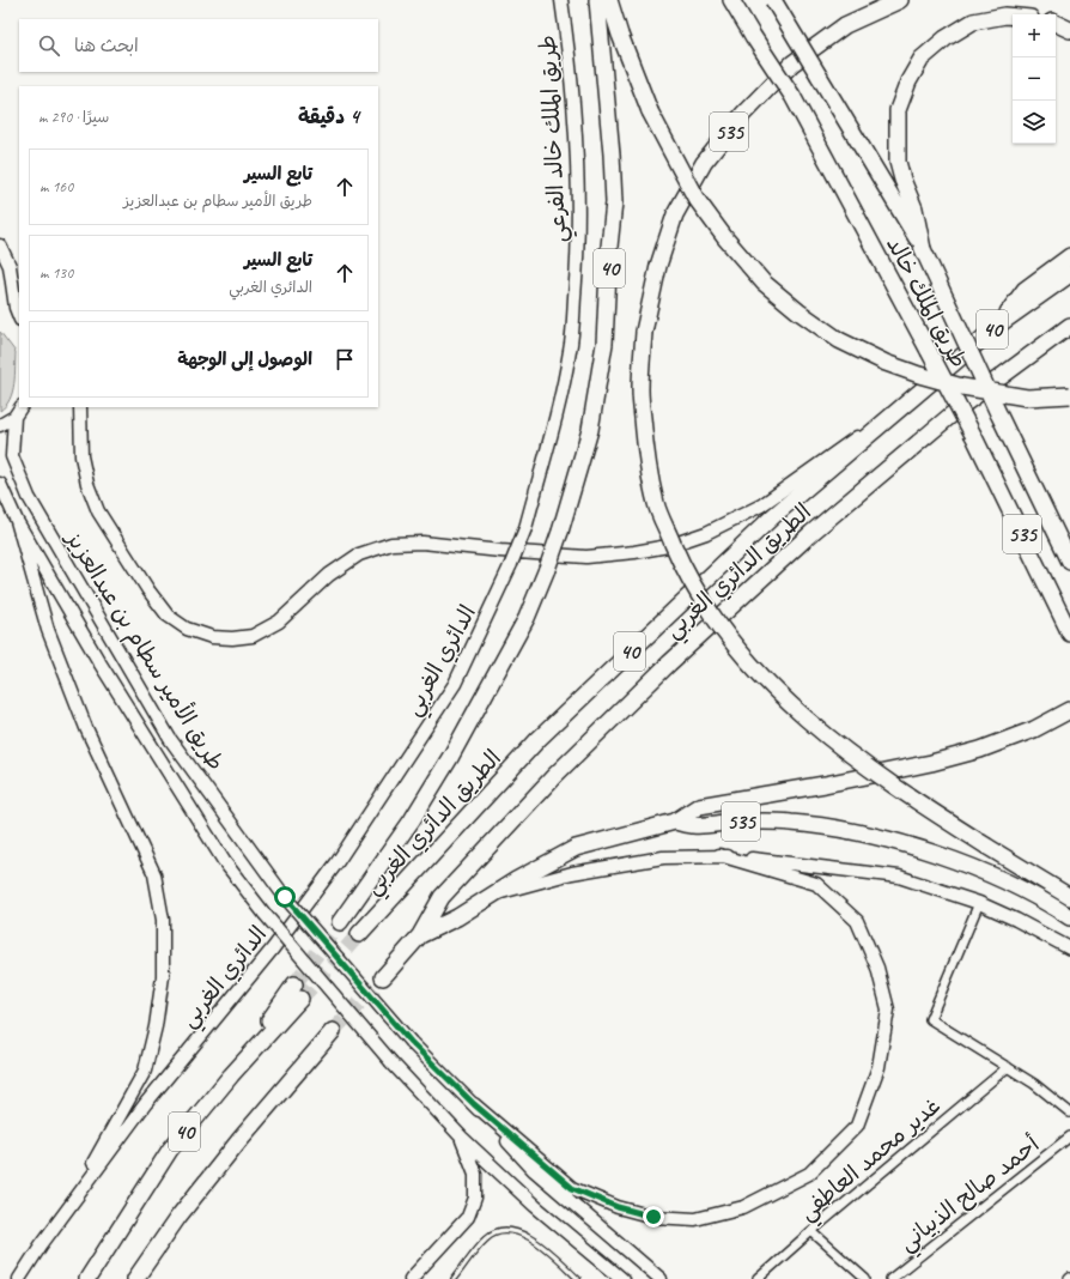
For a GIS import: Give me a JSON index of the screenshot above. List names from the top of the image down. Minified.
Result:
{"streets":{"highway":["535","40","طريق الملك خالد","الطريق الدائري الغربي"],"street":["طريق الملك خالد الفرعي","طريق الأمير سطام بن عبدالعزيز","الدائري الغربي","غدير محمد العاطفي","أحمد صالح الذبياني"]},"crossings":[["535","الطريق الدائري الغربي"],["طريق الملك خالد الفرعي","الدائري الغربي"],["40","الطريق الدائري الغربي"]],"page":{"map_buttons":["+","−"],"search":"ابحث هنا","heading":["4 دقيقة","سيرًا · 290 m"],"list":[["تابع السير","طريق الأمير سطام بن عبدالعزيز","160 m"],["تابع السير","الدائري الغربي","130 m"],"الوصول إلى الوجهة"]}}
